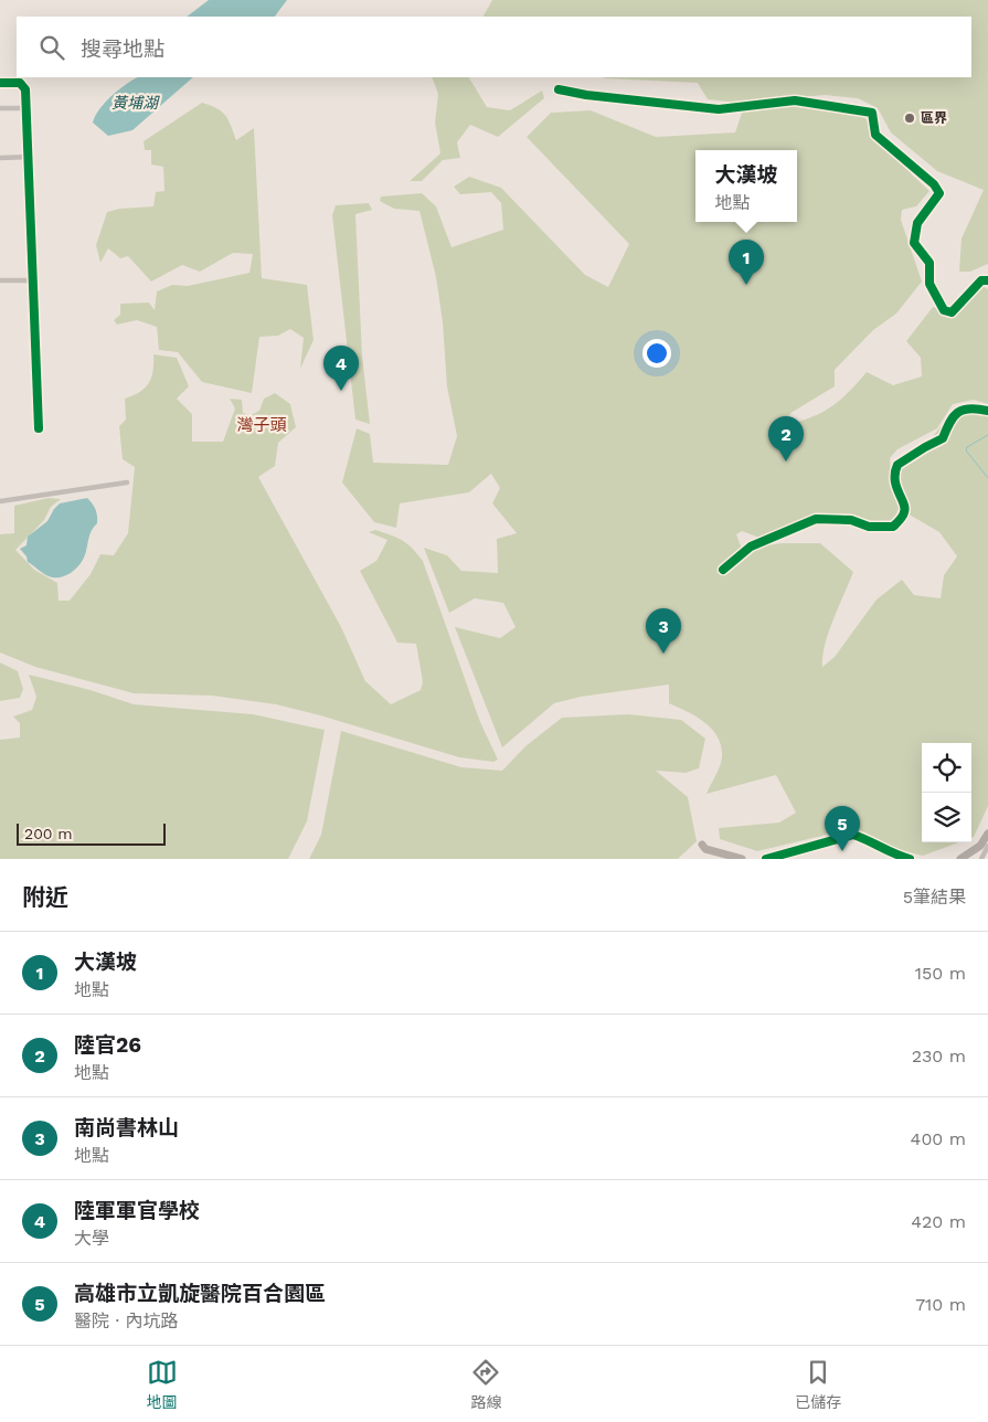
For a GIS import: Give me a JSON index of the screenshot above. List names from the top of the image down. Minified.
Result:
{"districts":["灣子頭"],"water":["黃埔湖"],"places":["區界"],"scale_bar":"200 m","page":{"search":"搜尋地點","popup":["大漢坡","地點"],"pins":["1","4","2","3","5"],"scale":"200 m","heading":["附近","5筆結果"],"list":[{"mark":"1","name":"大漢坡","note":"地點","value":"150 m"},{"mark":"2","name":"陸官26","note":"地點","value":"230 m"},{"mark":"3","name":"南尚書林山","note":"地點","value":"400 m"},{"mark":"4","name":"陸軍軍官學校","note":"大學","value":"420 m"},{"mark":"5","name":"高雄市立凱旋醫院百合園區","note":"醫院 · 內坑路","value":"710 m"}],"nav":["地圖","路線","已儲存"]}}
